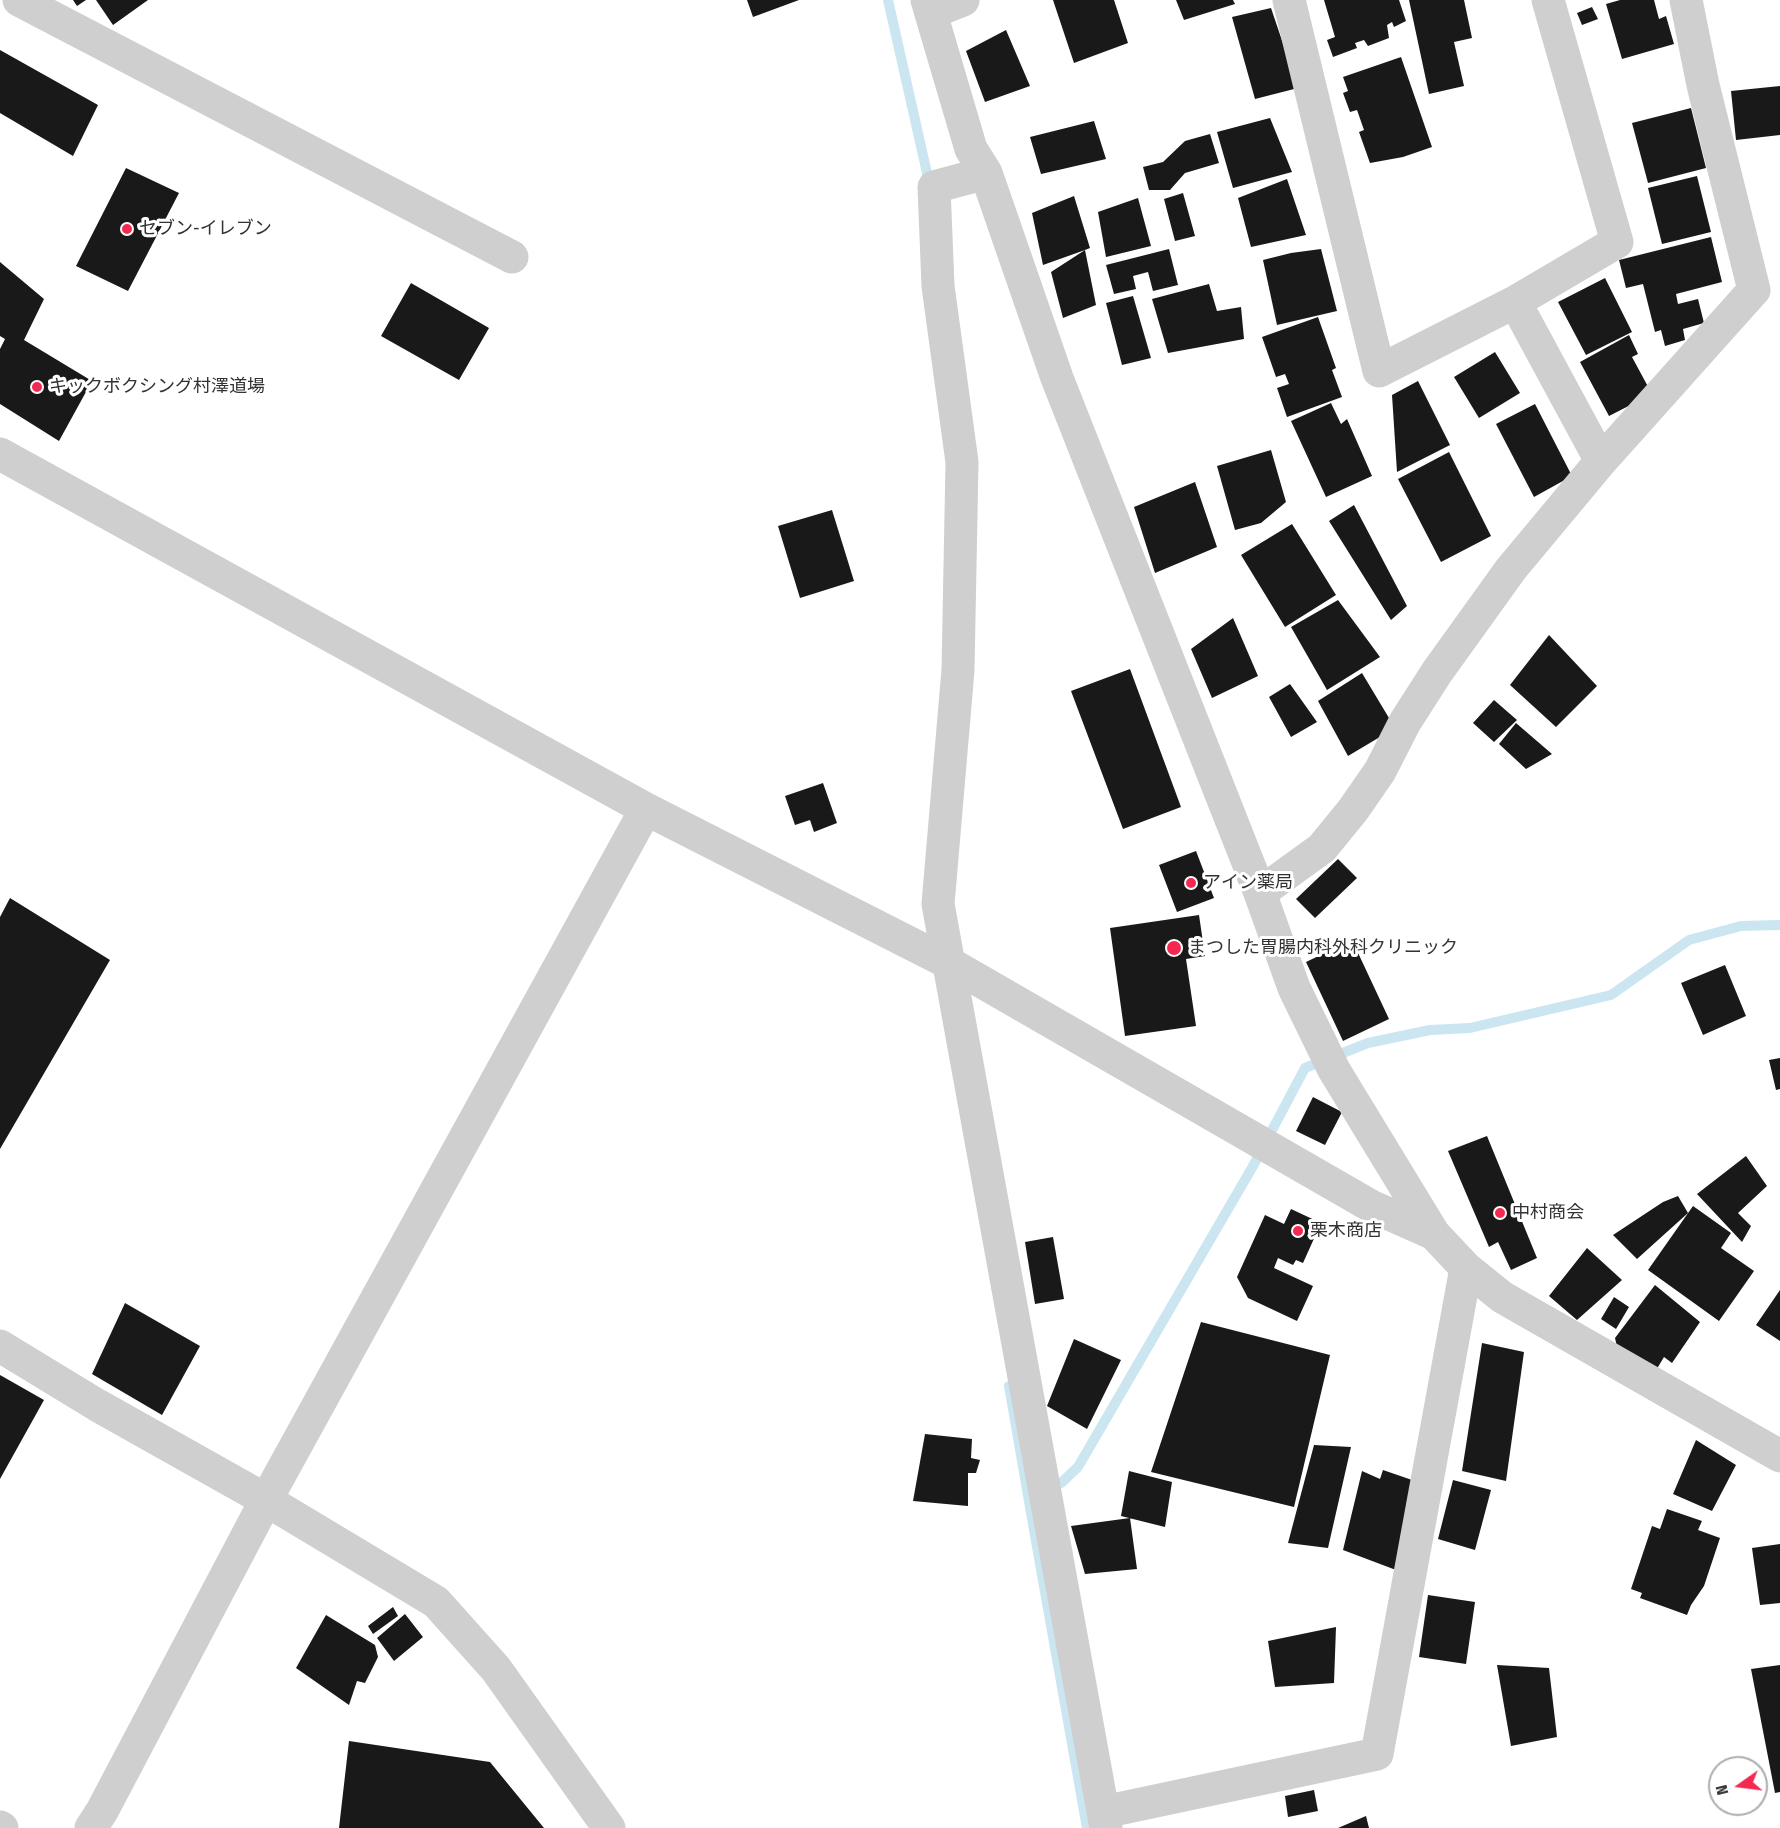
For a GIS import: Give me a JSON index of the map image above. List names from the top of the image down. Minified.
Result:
{"places":["セブン-イレブン","キックボクシング村澤道場","アイン薬局","まつした胃腸内科外科クリニック","中村商会","栗木商店"],"north":"left"}
